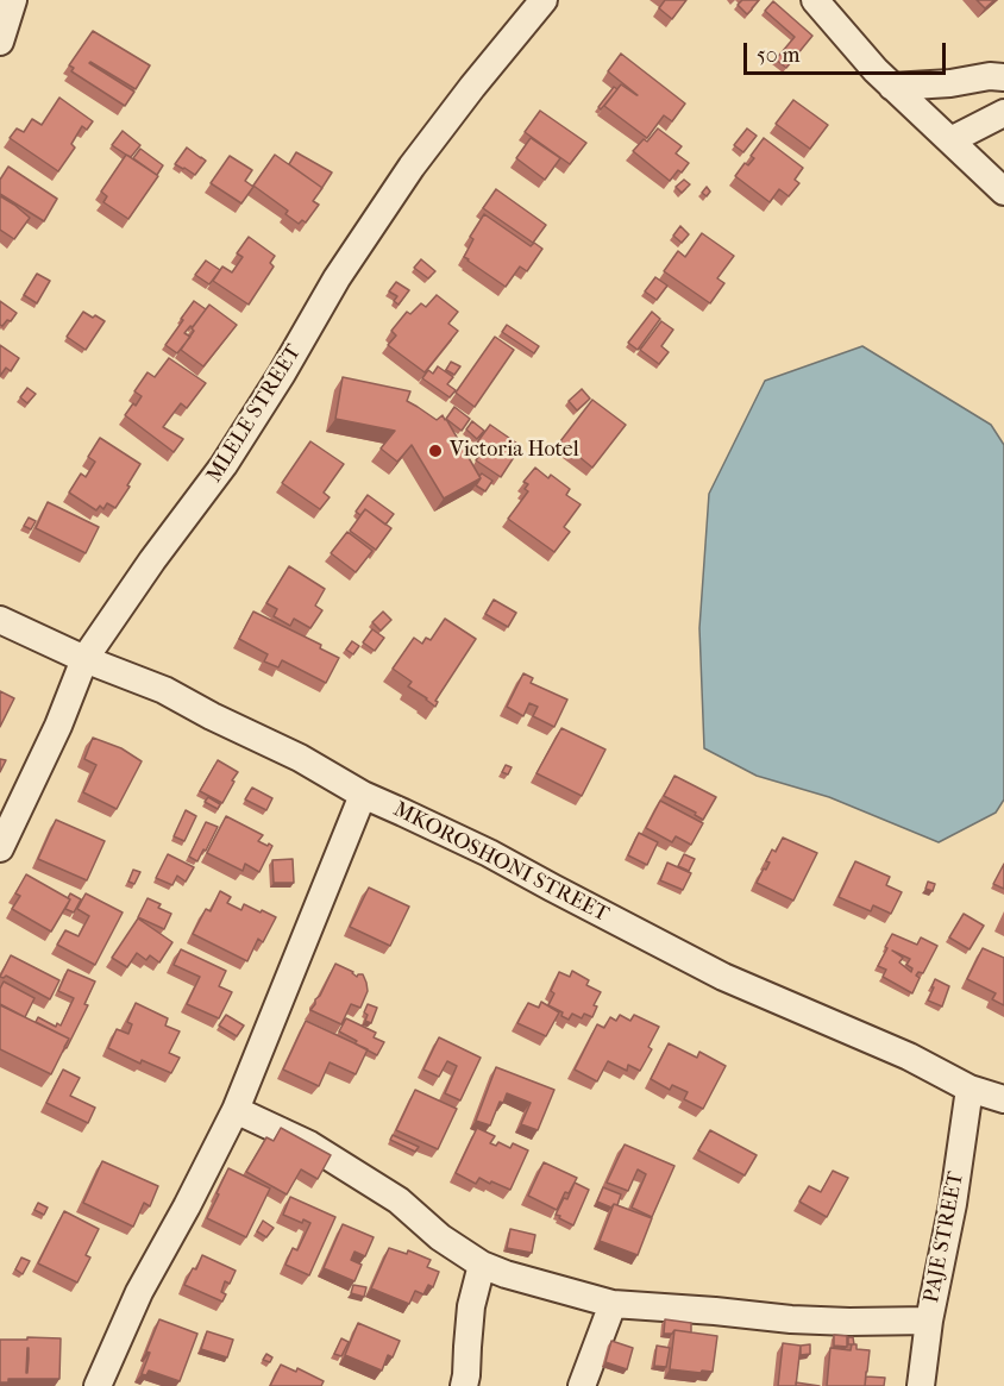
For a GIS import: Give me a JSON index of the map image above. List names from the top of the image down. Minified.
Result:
{"streets":{"street":["MLELE STREET","MKOROSHONI STREET","PAJE STREET"]},"crossings":[["MLELE STREET","MKOROSHONI STREET"],["MKOROSHONI STREET","PAJE STREET"]],"places":["Victoria Hotel"],"scale_bar":"50 m"}
